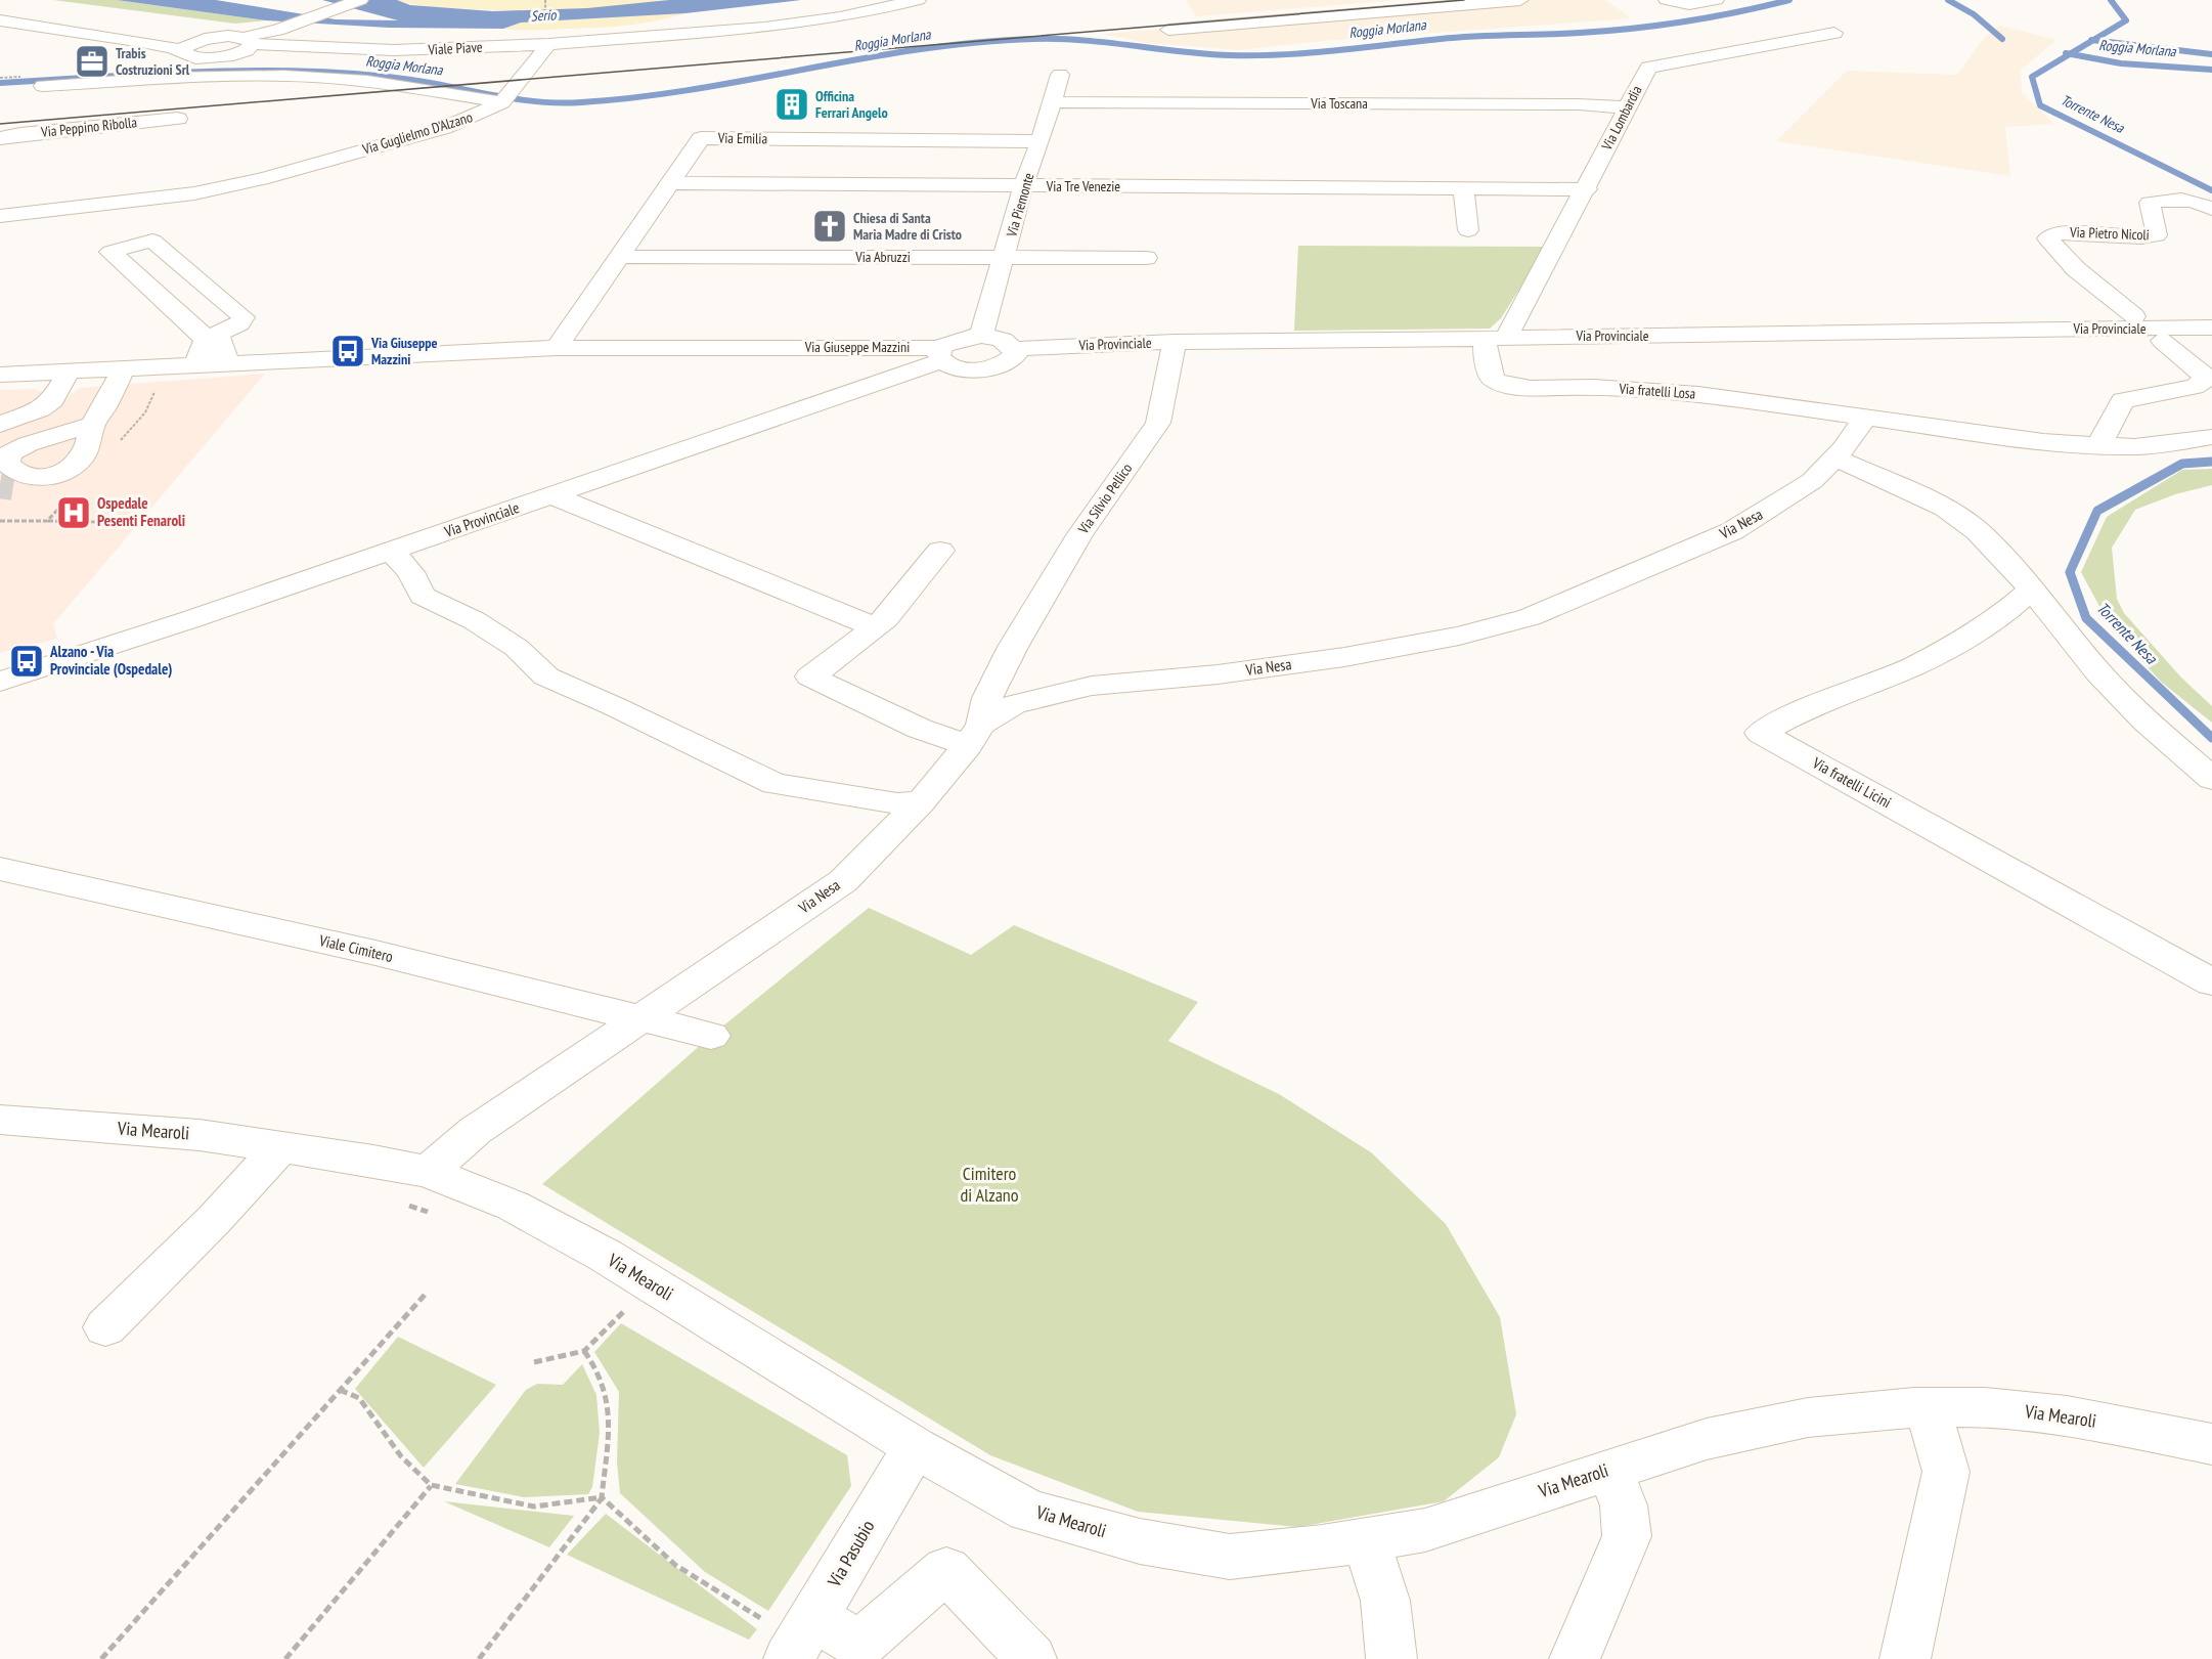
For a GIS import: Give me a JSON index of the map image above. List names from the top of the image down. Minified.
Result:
{"streets":{"street":["Viale Piave","Via Toscana","Via Lombardia","Via Peppino Ribolla","Via Guglielmo D'Alzano","Via Emilia","Via Tre Venezie","Via Piemonte","Via Pietro Nicoli","Via Abruzzi","Via Provinciale","Via Giuseppe Mazzini","Via fratelli Losa","Via Silvio Pellico","Via Nesa","Via fratelli Licini","Viale Cimitero","Via Mearoli","Via Pasubio"]},"crossings":[["Viale Piave","Via Guglielmo D'Alzano"],["Via Toscana","Via Lombardia"],["Via Toscana","Via Piemonte"],["Via Lombardia","Via Tre Venezie"],["Via Lombardia","Via Provinciale"],["Via Lombardia","Via fratelli Losa"],["Via Emilia","Via Tre Venezie"],["Via Emilia","Via Piemonte"],["Via Emilia","Via Abruzzi"],["Via Emilia","Via Giuseppe Mazzini"],["Via Tre Venezie","Via Piemonte"],["Via Piemonte","Via Abruzzi"],["Via Piemonte","Via Provinciale"],["Via Provinciale","Via Giuseppe Mazzini"],["Via Provinciale","Via fratelli Losa"],["Via Provinciale","Via Silvio Pellico"],["Via fratelli Losa","Via Nesa"],["Via Silvio Pellico","Via Nesa"],["Via Nesa","Viale Cimitero"],["Via Nesa","Via Mearoli"],["Via Mearoli","Via Pasubio"]],"water":["Serio","Roggia Morlana","Torrente Nesa"],"parks":["Cimitero di Alzano"],"places":{"office":["Trabis Costruzioni Srl"],"building":["Officina Ferrari Angelo"],"church":["Chiesa di Santa Maria Madre di Cristo"],"bus stop":["Via Giuseppe Mazzini","Alzano - Via Provinciale (Ospedale)"],"hospital":["Ospedale Pesenti Fenaroli"]}}
